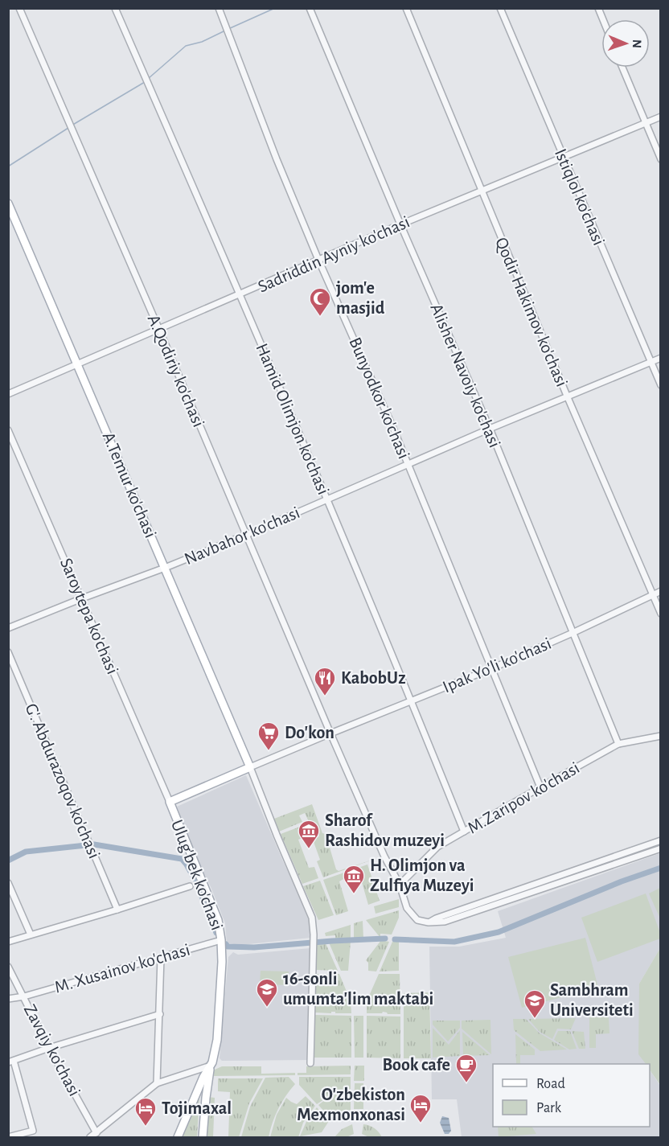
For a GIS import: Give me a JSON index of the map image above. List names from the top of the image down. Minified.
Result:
{"streets":{"main road":["A.Temur ko'chasi","Ulug'bek ko'chasi"],"street":["Istiqlol ko'chasi","Sadriddin Ayniy ko'chasi","Qodir Hakimov ko'chasi","A.Qodiriy ko'chasi","Alisher Navoiy ko'chasi","Bunyodkor ko'chasi","Hamid Olimjon ko'chasi","Navbahor ko'chasi","Saroytepa ko'chasi","Ipak Yo'li ko'chasi","G'. Abdurazoqov ko'chasi","M.Zaripov ko'chasi","M. Xusainov ko'chasi","Zavqiy ko'chasi"]},"crossings":[["Istiqlol ko'chasi","Sadriddin Ayniy ko'chasi"],["Istiqlol ko'chasi","Navbahor ko'chasi"],["Sadriddin Ayniy ko'chasi","Qodir Hakimov ko'chasi"],["Sadriddin Ayniy ko'chasi","A.Qodiriy ko'chasi"],["Sadriddin Ayniy ko'chasi","Alisher Navoiy ko'chasi"],["Sadriddin Ayniy ko'chasi","Bunyodkor ko'chasi"],["Sadriddin Ayniy ko'chasi","Hamid Olimjon ko'chasi"],["Sadriddin Ayniy ko'chasi","A.Temur ko'chasi"],["Qodir Hakimov ko'chasi","Navbahor ko'chasi"],["Qodir Hakimov ko'chasi","Ipak Yo'li ko'chasi"],["A.Qodiriy ko'chasi","Navbahor ko'chasi"],["A.Qodiriy ko'chasi","Ipak Yo'li ko'chasi"],["A.Qodiriy ko'chasi","M.Zaripov ko'chasi"],["Alisher Navoiy ko'chasi","Navbahor ko'chasi"],["Alisher Navoiy ko'chasi","Ipak Yo'li ko'chasi"],["Alisher Navoiy ko'chasi","M.Zaripov ko'chasi"],["Bunyodkor ko'chasi","Navbahor ko'chasi"],["Bunyodkor ko'chasi","Ipak Yo'li ko'chasi"],["Bunyodkor ko'chasi","M.Zaripov ko'chasi"],["Hamid Olimjon ko'chasi","Navbahor ko'chasi"],["Hamid Olimjon ko'chasi","Ipak Yo'li ko'chasi"],["Hamid Olimjon ko'chasi","M.Zaripov ko'chasi"],["A.Temur ko'chasi","Navbahor ko'chasi"],["A.Temur ko'chasi","Ipak Yo'li ko'chasi"],["Navbahor ko'chasi","Saroytepa ko'chasi"],["Saroytepa ko'chasi","Ulug'bek ko'chasi"],["Ulug'bek ko'chasi","M. Xusainov ko'chasi"],["M. Xusainov ko'chasi","Zavqiy ko'chasi"]],"places":{"mosque":["jom'e masjid"],"restaurant":["KabobUz"],"supermarket":["Do'kon"],"museum":["Sharof Rashidov muzeyi","H. Olimjon va Zulfiya Muzeyi"],"school or university":["16-sonli umumta'lim maktabi","Sambhram Universiteti"],"cafe":["Book cafe"],"hotel":["O'zbekiston Mexmonxonasi","Tojimaxal"]},"legend":["Road","Park"],"north":"right"}
